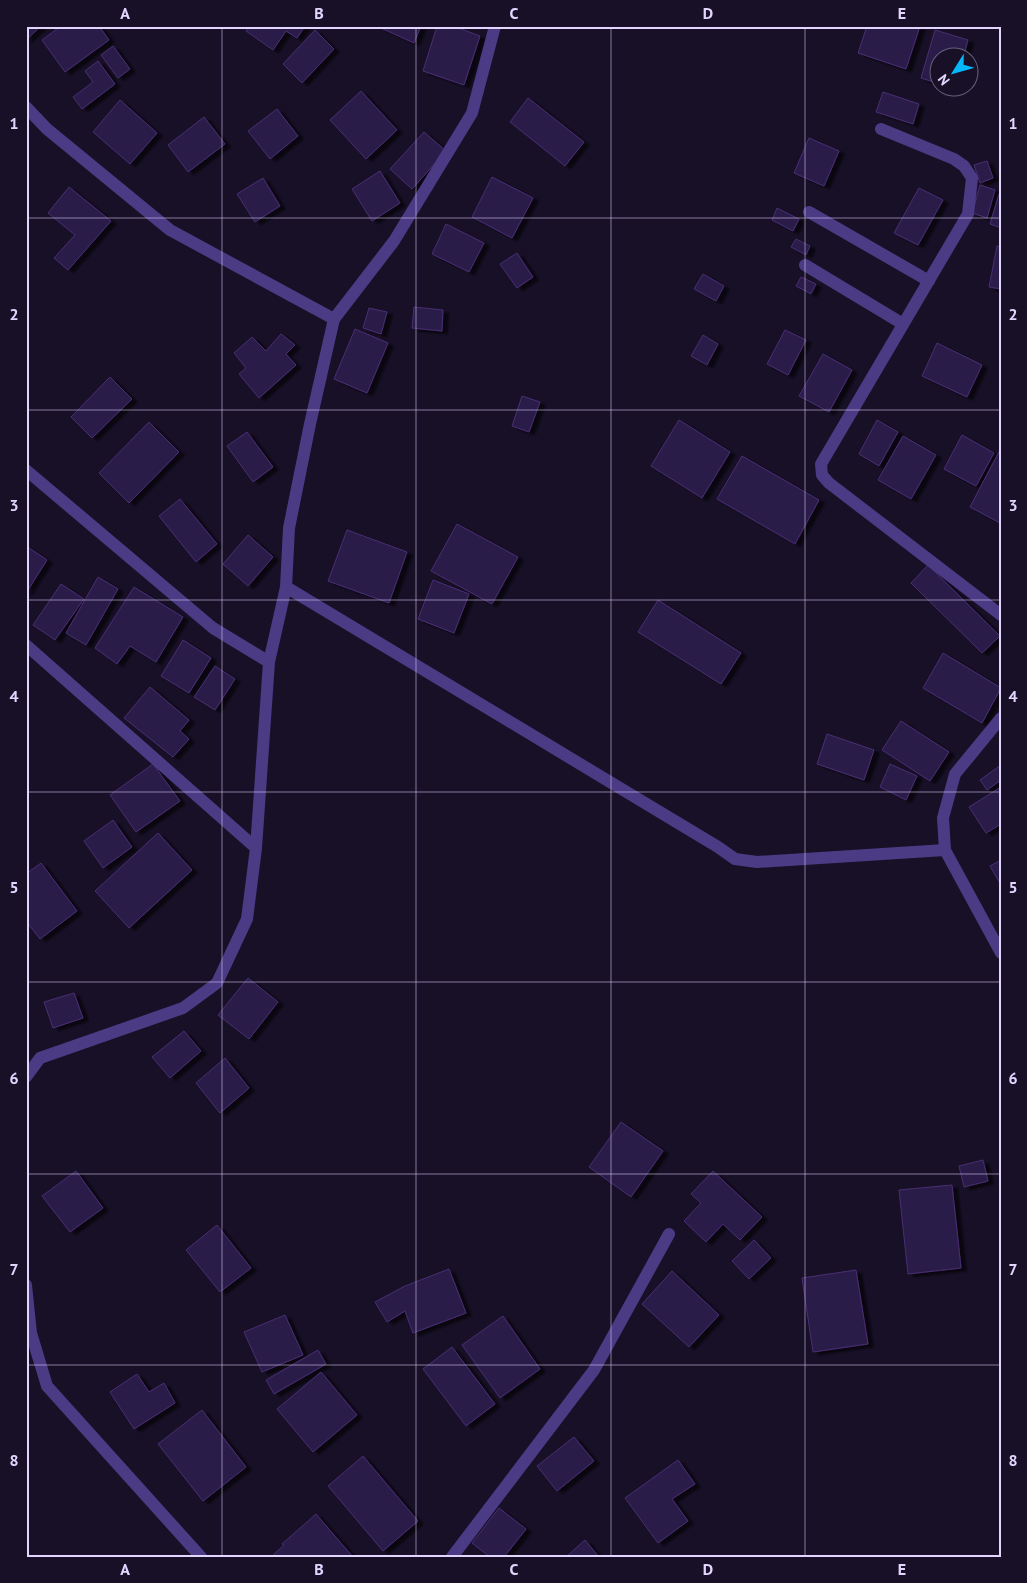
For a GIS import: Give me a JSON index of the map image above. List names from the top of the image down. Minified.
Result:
{"north":"bottom left","grid":{"columns":["A","B","C","D","E"],"rows":["1","2","3","4","5","6","7","8"]}}
